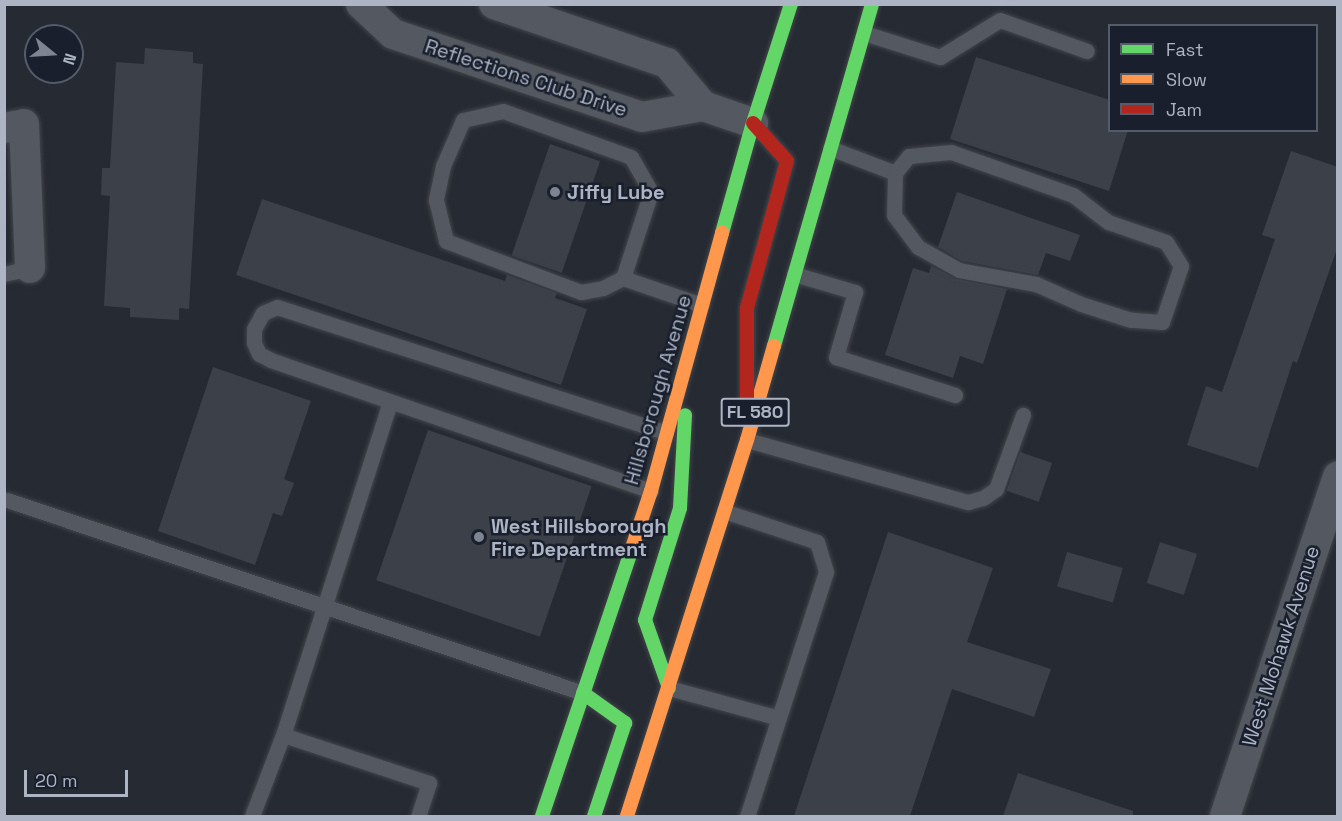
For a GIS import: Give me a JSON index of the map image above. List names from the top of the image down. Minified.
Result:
{"streets":{"main road":["Hillsborough Avenue","FL 580"],"street":["Reflections Club Drive","West Mohawk Avenue"]},"crossings":[["Reflections Club Drive","Hillsborough Avenue"]],"places":["Jiffy Lube","West Hillsborough Fire Department"],"legend":["Fast","Slow","Jam"],"scale_bar":"20 m","north":"right"}
